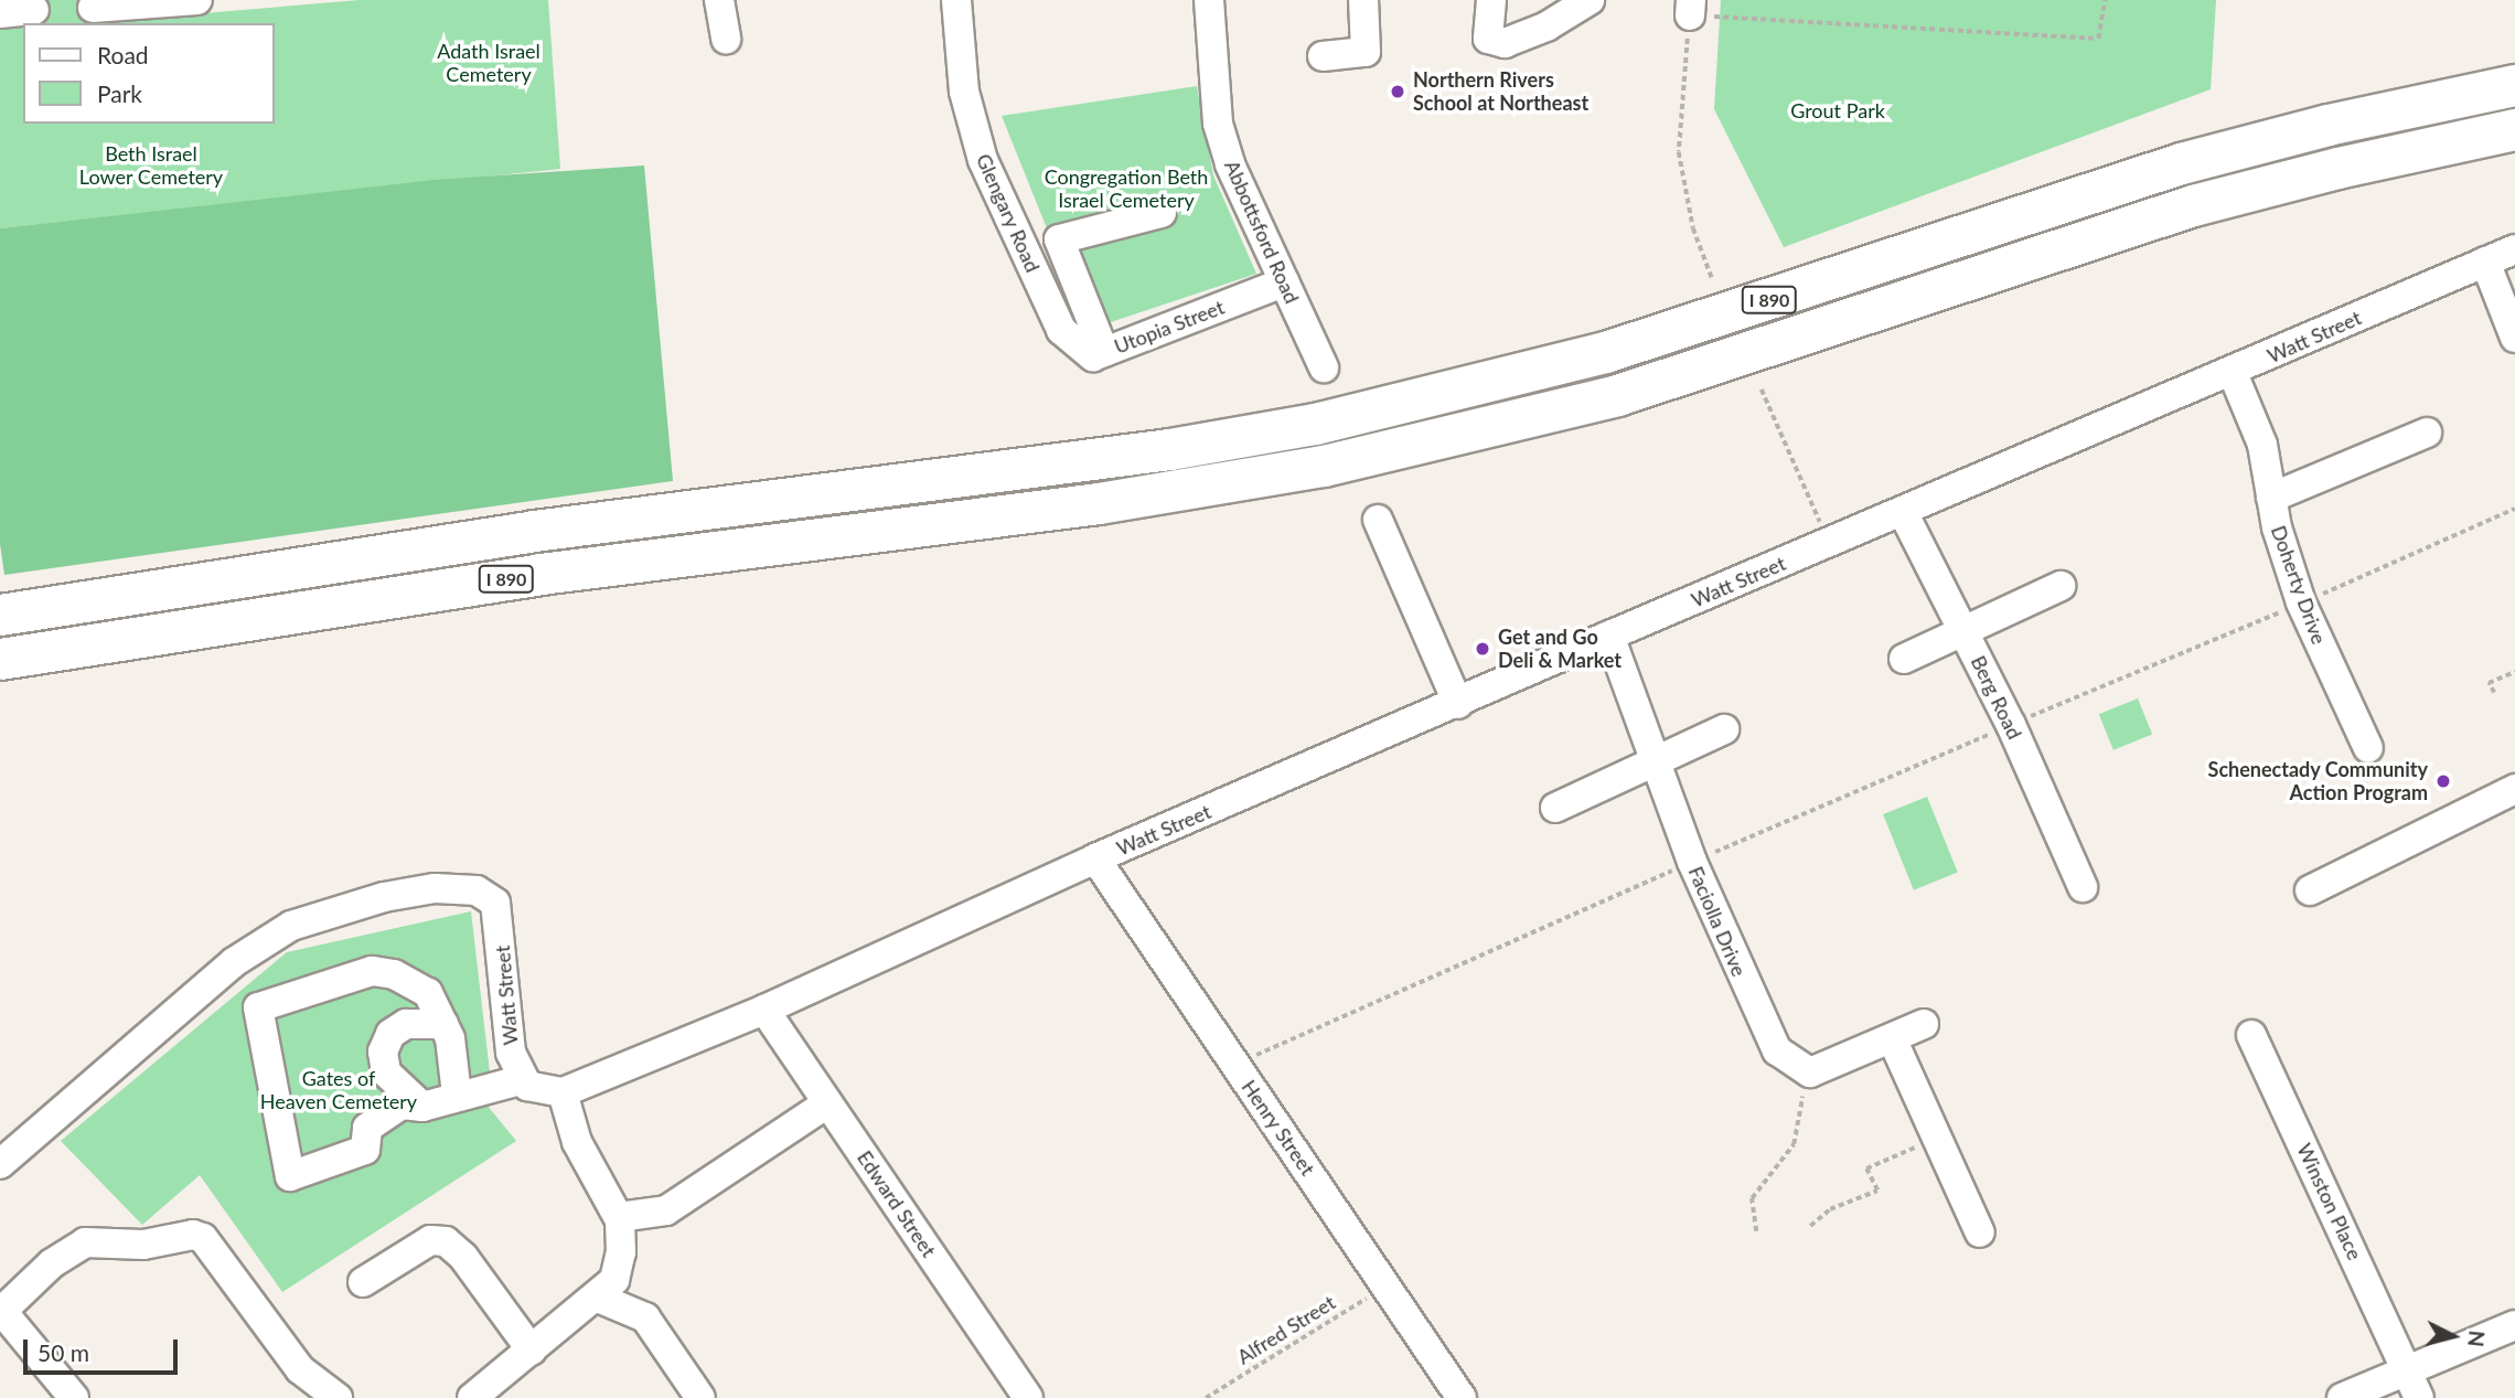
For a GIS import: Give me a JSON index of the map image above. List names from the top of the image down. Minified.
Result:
{"streets":{"highway":["I 890"],"street":["Glengary Road","Abbottsford Road","Utopia Street","Watt Street","Doherty Drive","Berg Road","Faciolla Drive","Henry Street","Winston Place","Edward Street"],"path":["Alfred Street"]},"crossings":[["Glengary Road","Utopia Street"],["Abbottsford Road","Utopia Street"],["Watt Street","Doherty Drive"],["Watt Street","Berg Road"],["Watt Street","Faciolla Drive"],["Watt Street","Henry Street"],["Watt Street","Edward Street"],["Henry Street","Alfred Street"]],"parks":["Adath Israel Cemetery","Grout Park","Beth Israel Lower Cemetery","Congregation Beth Israel Cemetery","Gates of Heaven Cemetery"],"places":["Northern Rivers School at Northeast","Get and Go Deli & Market","Schenectady Community Action Program"],"legend":["Road","Park"],"scale_bar":"50 m","north":"right"}
